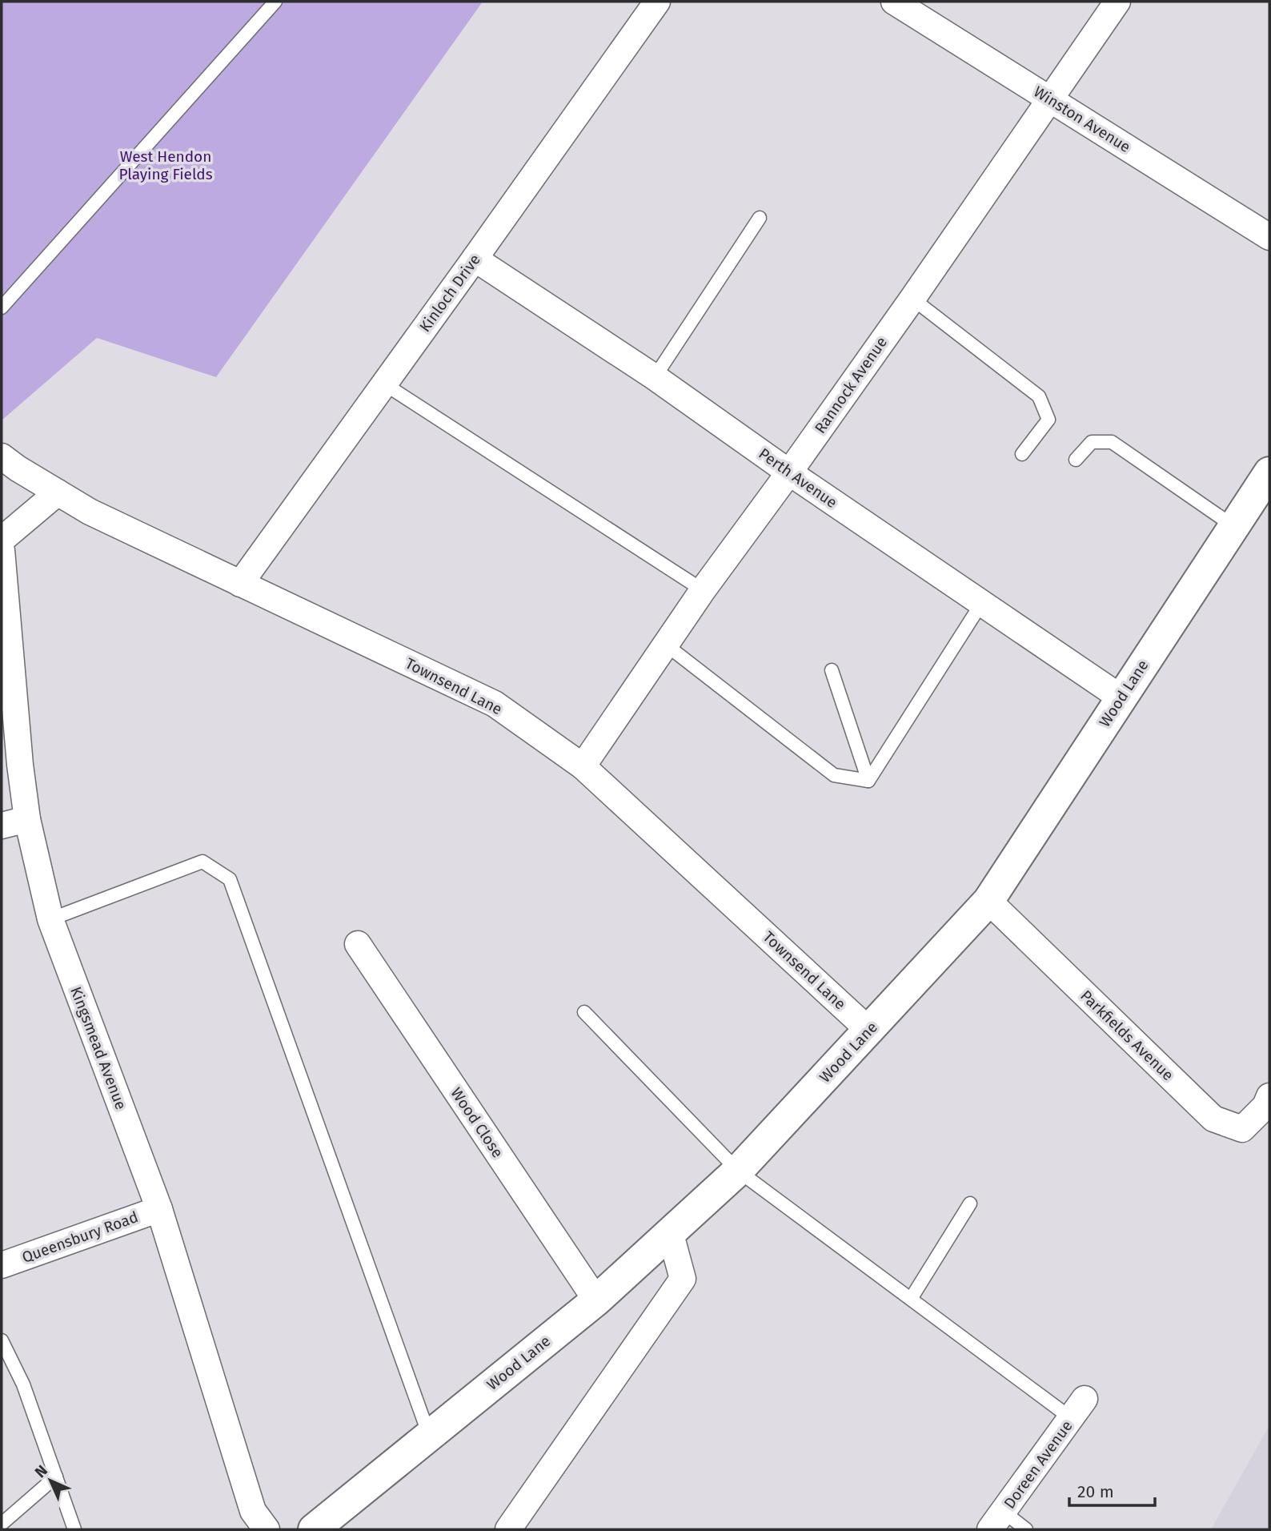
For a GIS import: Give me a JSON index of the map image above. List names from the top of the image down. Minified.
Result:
{"streets":{"street":["Winston Avenue","Kinloch Drive","Rannock Avenue","Perth Avenue","Townsend Lane","Wood Lane","Parkfields Avenue","Kingsmead Avenue","Wood Close","Queensbury Road","Doreen Avenue"]},"crossings":[["Winston Avenue","Rannock Avenue"],["Kinloch Drive","Perth Avenue"],["Kinloch Drive","Townsend Lane"],["Rannock Avenue","Perth Avenue"],["Rannock Avenue","Townsend Lane"],["Perth Avenue","Wood Lane"],["Townsend Lane","Wood Lane"],["Wood Lane","Parkfields Avenue"],["Wood Lane","Wood Close"],["Kingsmead Avenue","Queensbury Road"]],"parks":["West Hendon Playing Fields"],"scale_bar":"20 m","north":"top left"}
